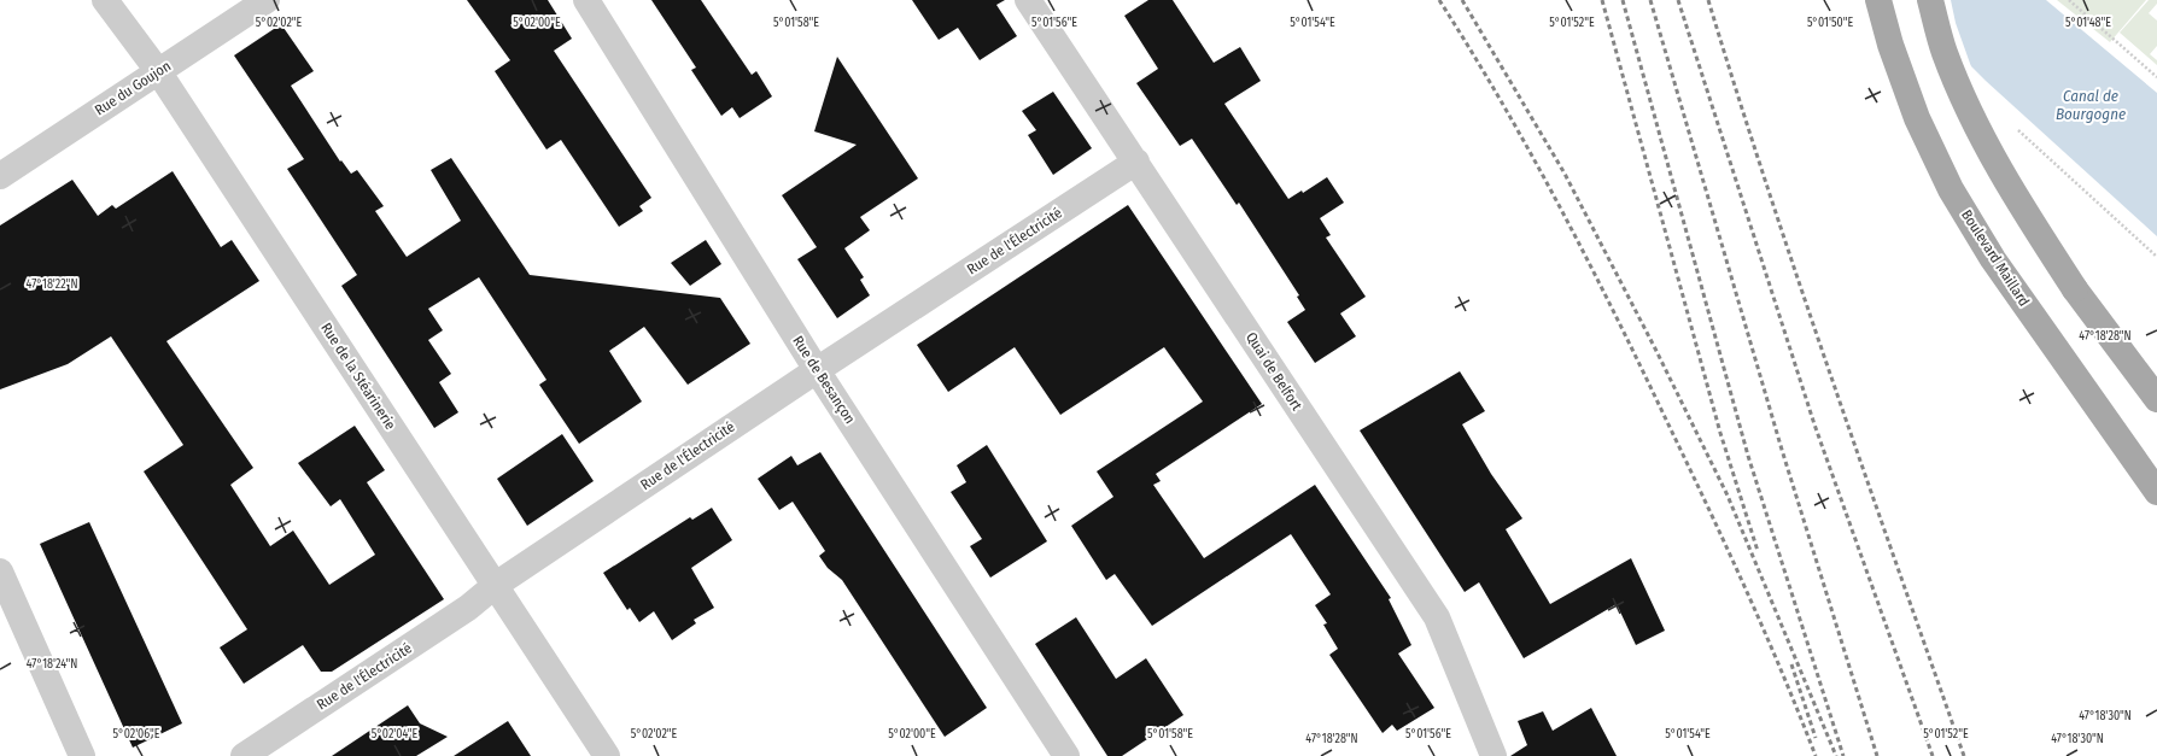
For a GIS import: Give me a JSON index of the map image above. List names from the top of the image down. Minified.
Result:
{"streets":{"main road":["Boulevard Maillard"],"street":["Rue du Goujon","Rue de l'Électricité","Quai de Belfort","Rue de la Stéarinerie","Rue de Besançon"]},"crossings":[["Rue du Goujon","Rue de la Stéarinerie"],["Rue de l'Électricité","Quai de Belfort"],["Rue de l'Électricité","Rue de la Stéarinerie"],["Rue de l'Électricité","Rue de Besançon"]],"water":["Canal de Bourgogne"],"coordinates":["5°02'02\"E","5°02'00\"E","5°01'58\"E","5°01'56\"E","5°01'54\"E","5°01'52\"E","5°01'50\"E","5°01'48\"E","47°18'22\"N","47°18'28\"N","47°18'24\"N","47°18'30\"N","5°02'06\"E","5°02'04\"E"]}
